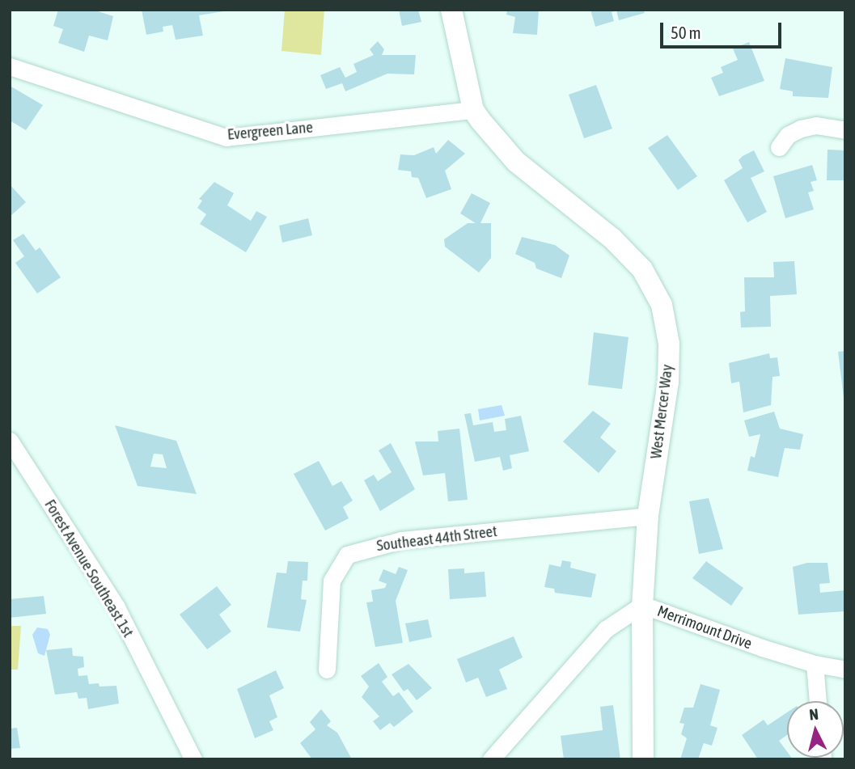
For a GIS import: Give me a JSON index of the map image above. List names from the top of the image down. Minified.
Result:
{"streets":{"street":["Evergreen Lane","West Mercer Way","Southeast 44th Street","Forest Avenue Southeast 1st","Merrimount Drive"]},"crossings":[["Evergreen Lane","West Mercer Way"],["West Mercer Way","Southeast 44th Street"],["West Mercer Way","Merrimount Drive"]],"scale_bar":"50 m","north":"top"}
